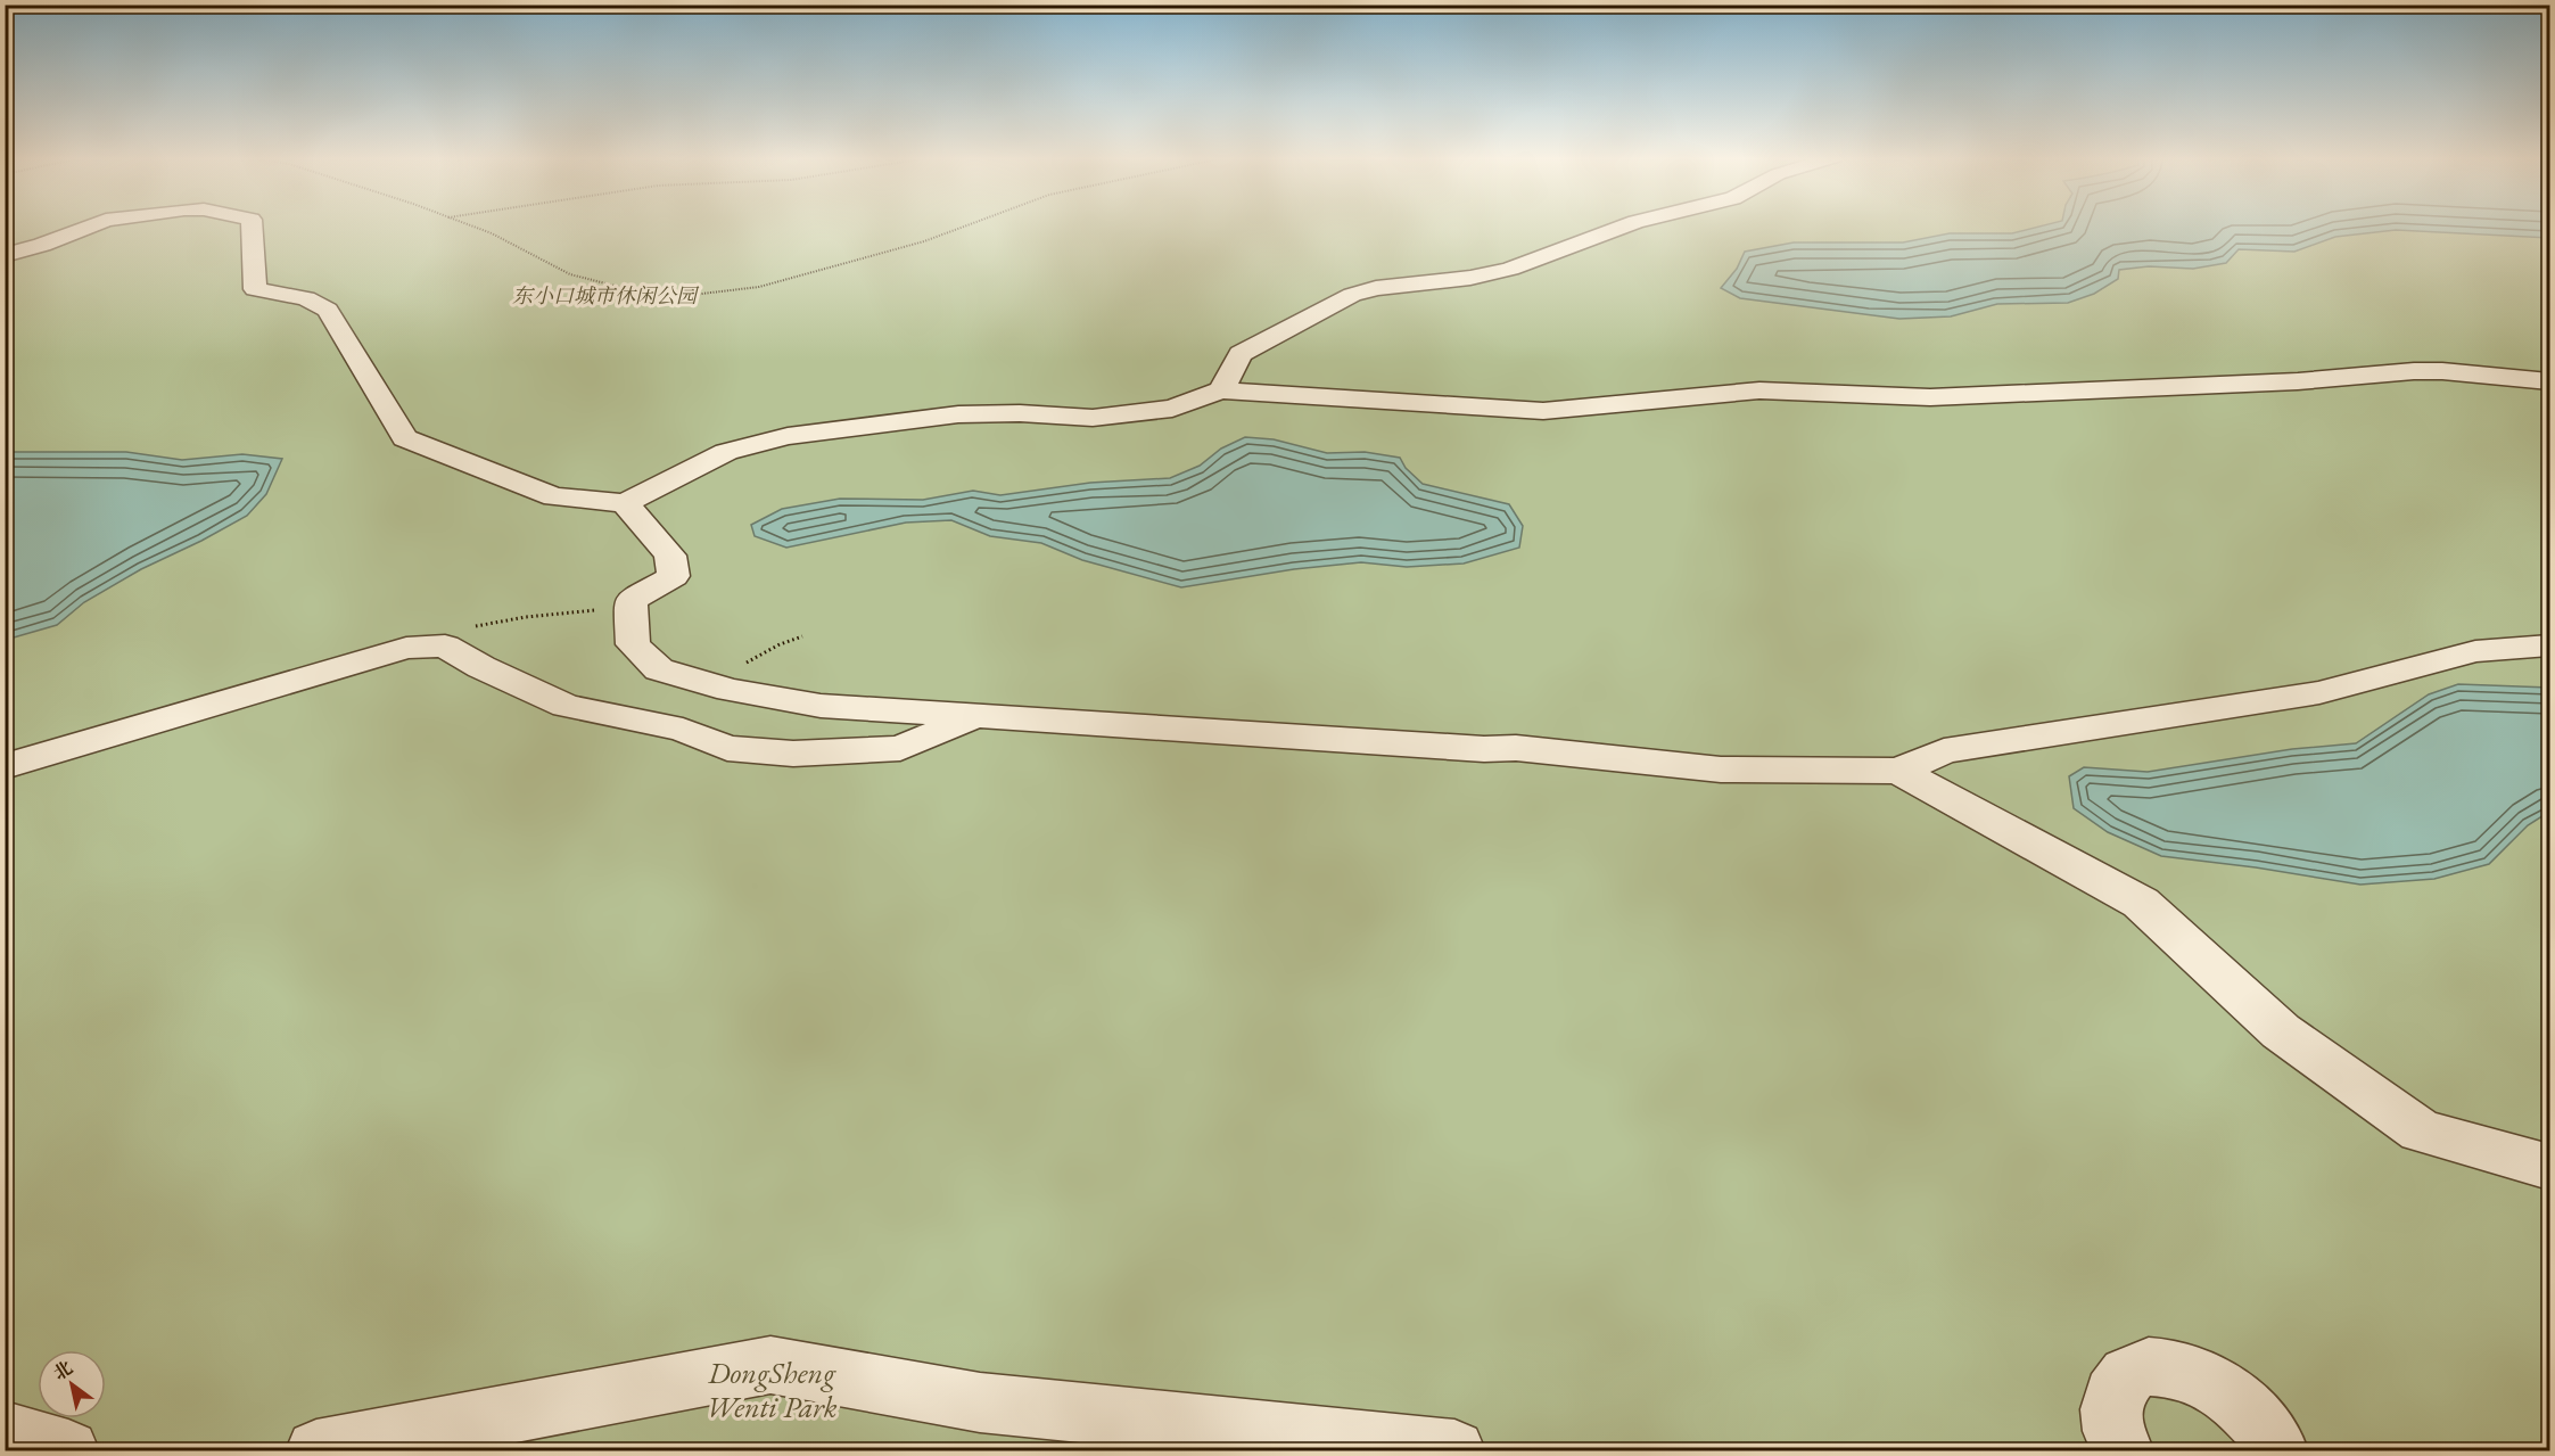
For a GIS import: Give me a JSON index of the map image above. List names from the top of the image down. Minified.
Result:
{"parks":["东小口城市休闲公园","DongSheng Wenti Park"],"north":"top left"}
